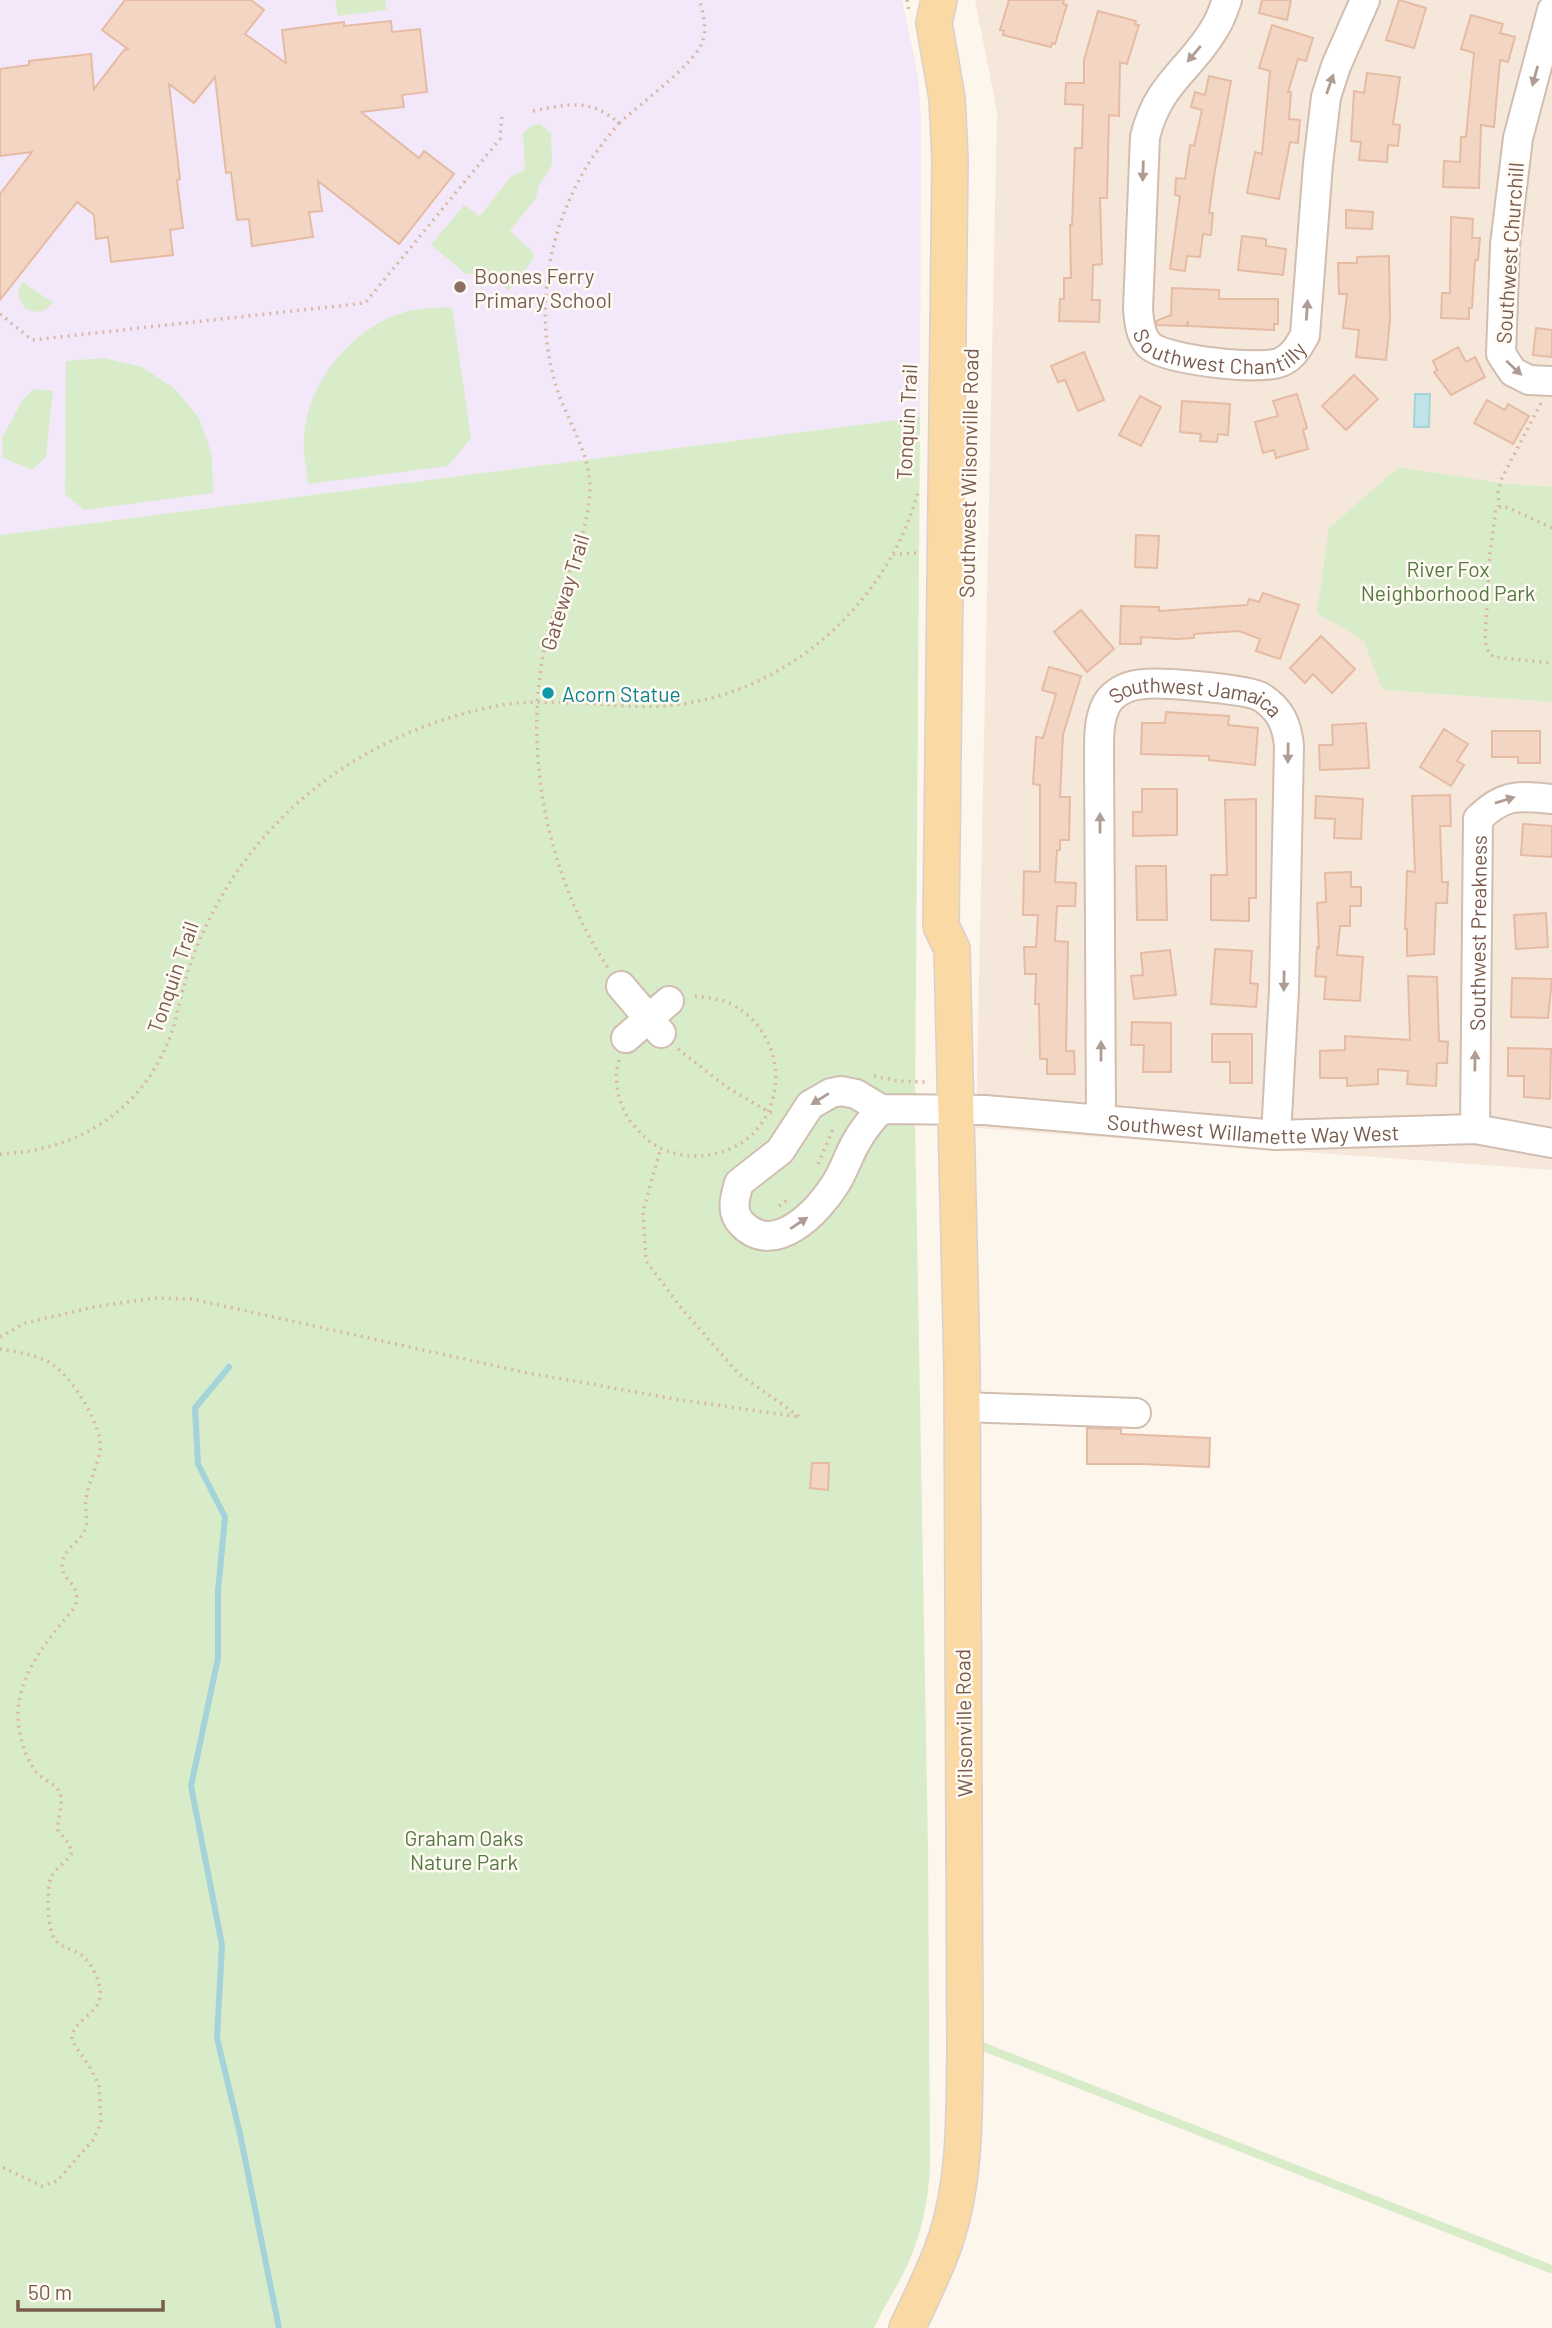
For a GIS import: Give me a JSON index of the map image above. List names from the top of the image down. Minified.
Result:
{"streets":{"main road":["Southwest Wilsonville Road","Wilsonville Road"],"street":["Southwest Churchill","Southwest Chantilly","Southwest Jamaica","Southwest Preakness","Southwest Willamette Way West"],"path":["Tonquin Trail","Gateway Trail"]},"crossings":[["Tonquin Trail","Gateway Trail"],["Southwest Wilsonville Road","Southwest Willamette Way West"],["Southwest Wilsonville Road","Wilsonville Road"],["Southwest Jamaica","Southwest Willamette Way West"],["Southwest Preakness","Southwest Willamette Way West"],["Southwest Willamette Way West","Wilsonville Road"]],"one_way":["Southwest Churchill","Southwest Preakness"],"parks":["River Fox Neighborhood Park","Graham Oaks Nature Park"],"places":["Boones Ferry Primary School","Acorn Statue"],"scale_bar":"50 m"}
